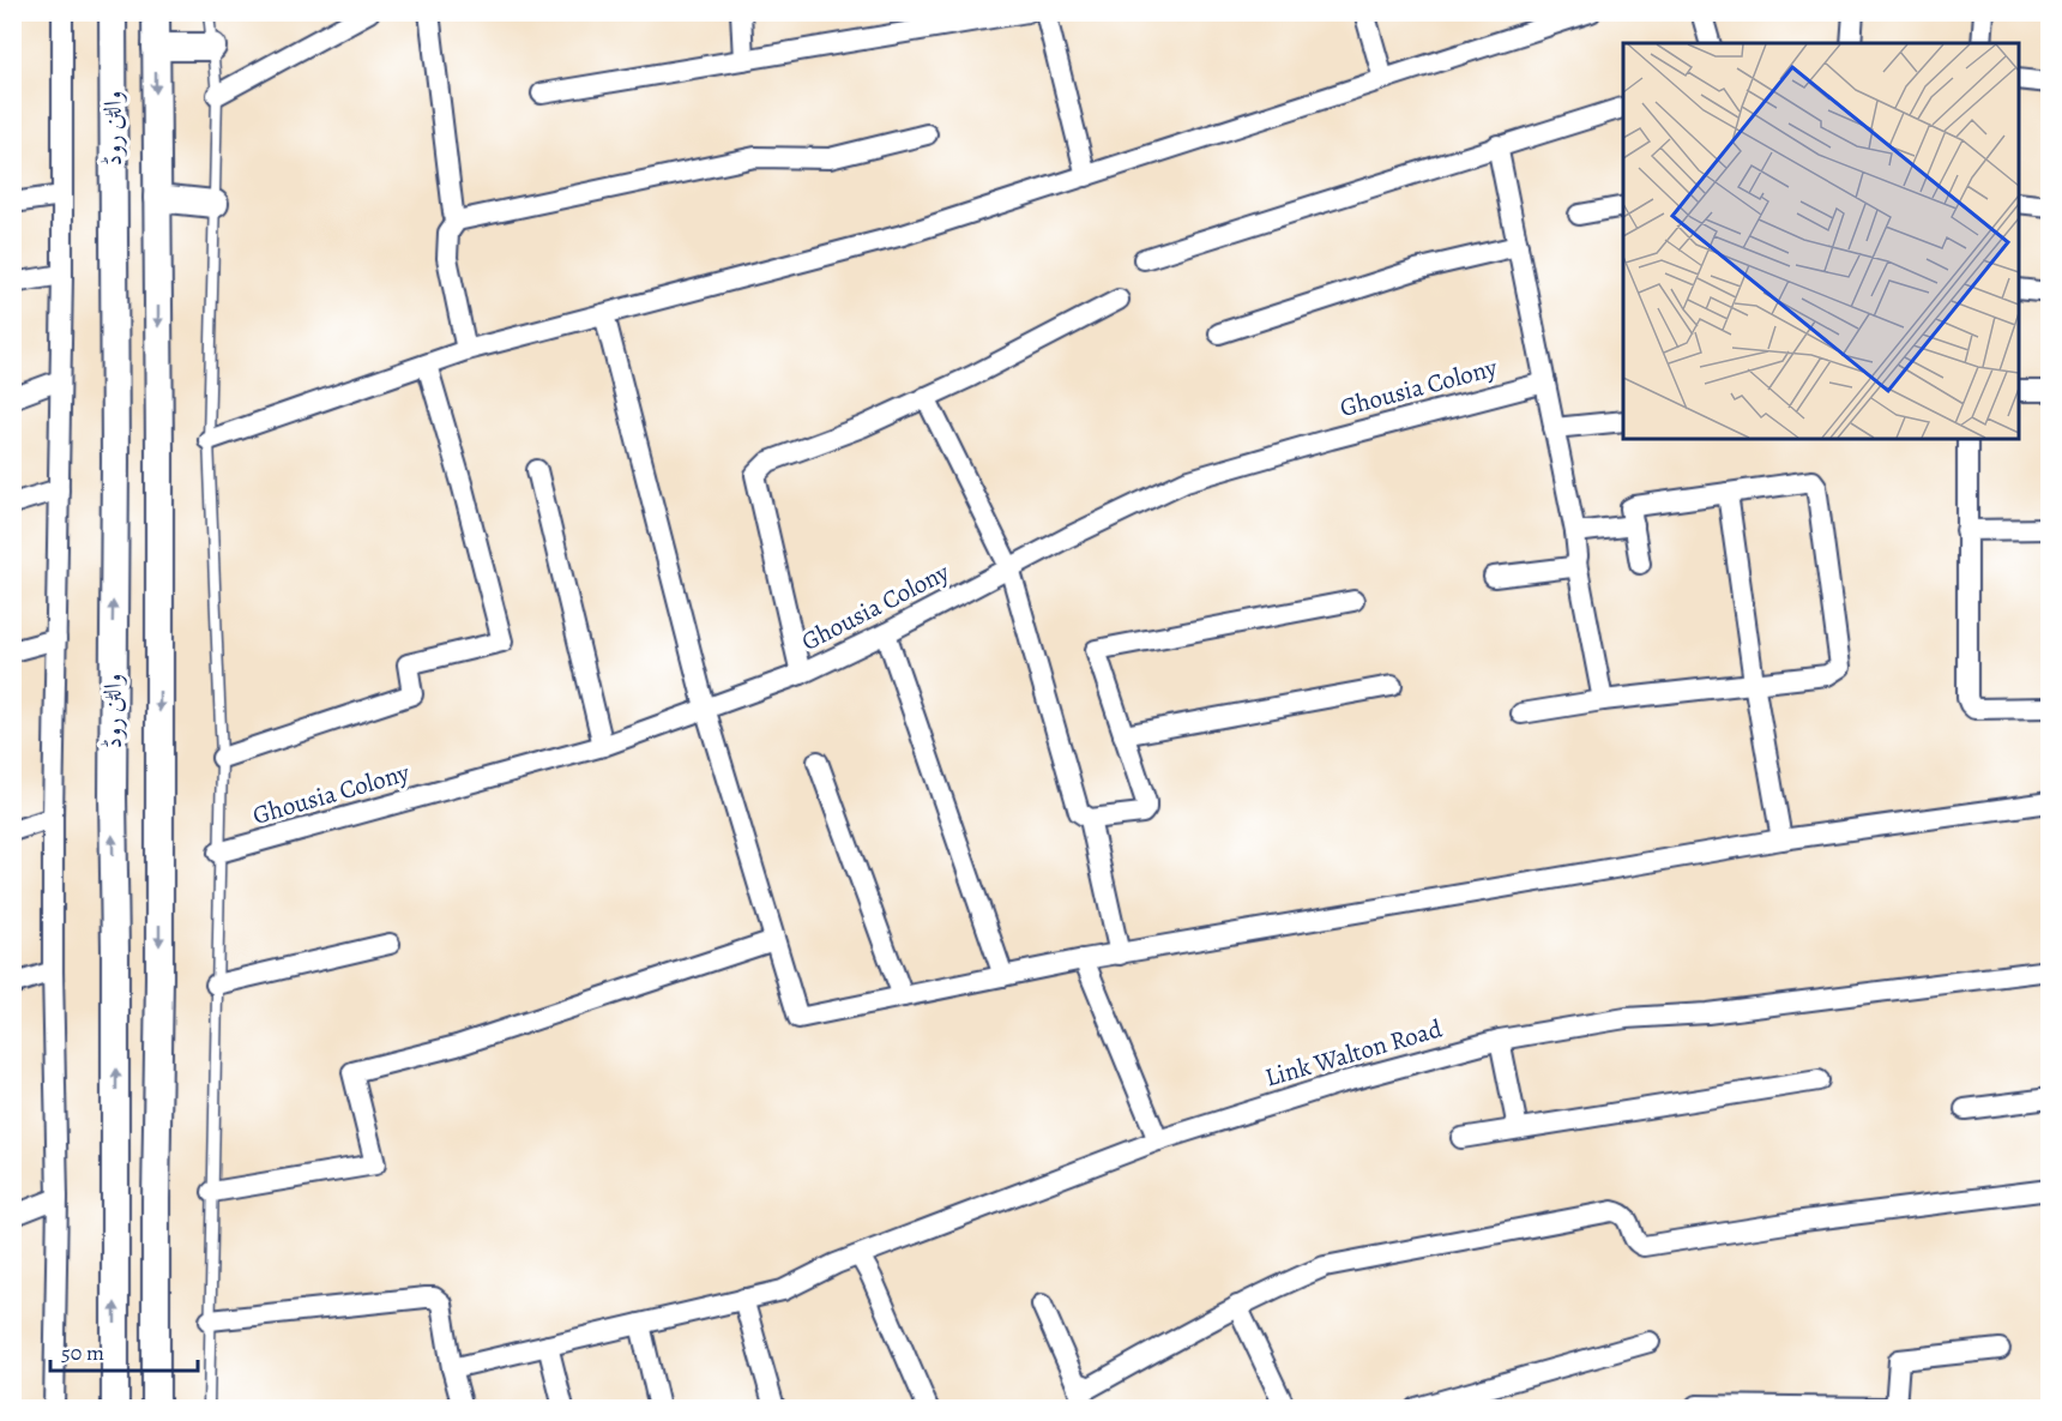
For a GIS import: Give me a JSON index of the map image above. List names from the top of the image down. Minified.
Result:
{"streets":{"main road":["والٹن روڈ"],"street":["Ghousia Colony","Link Walton Road"]},"scale_bar":"50 m"}
